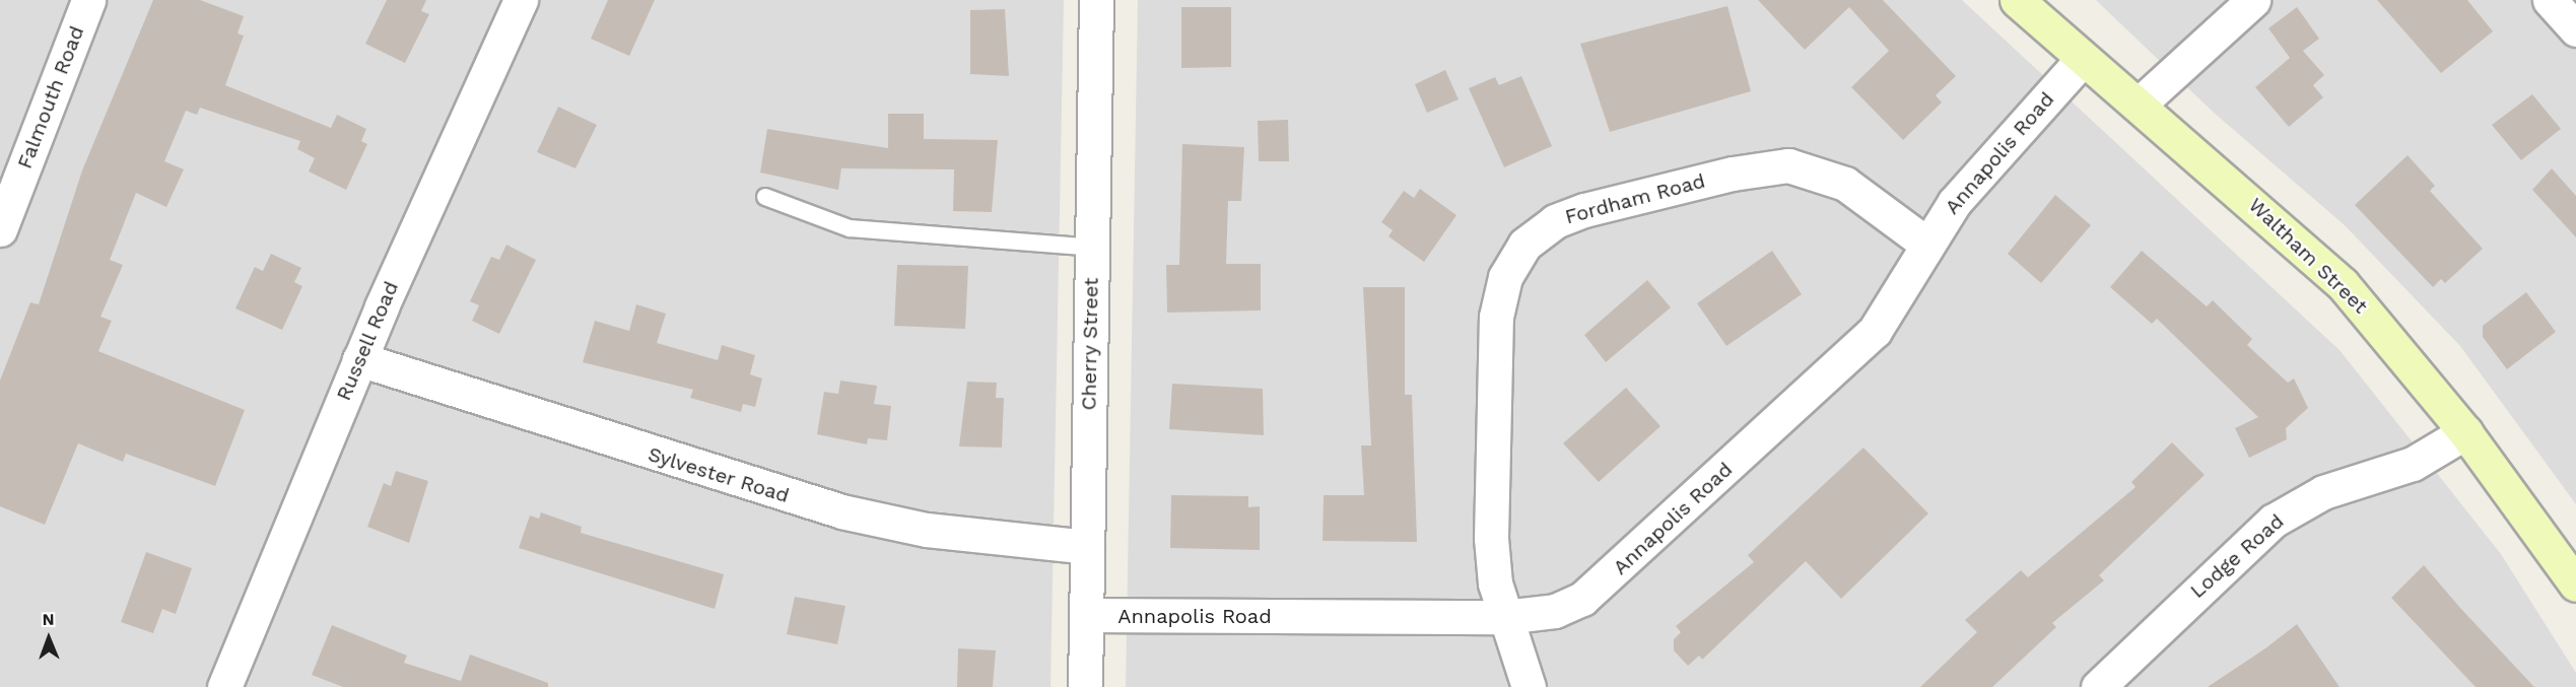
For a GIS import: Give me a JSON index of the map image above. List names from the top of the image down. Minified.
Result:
{"streets":{"main road":["Waltham Street"],"street":["Falmouth Road","Annapolis Road","Fordham Road","Russell Road","Cherry Street","Sylvester Road","Lodge Road"]},"crossings":[["Annapolis Road","Fordham Road"],["Annapolis Road","Waltham Street"],["Annapolis Road","Cherry Street"],["Waltham Street","Lodge Road"],["Russell Road","Sylvester Road"],["Cherry Street","Sylvester Road"]],"north":"top"}
